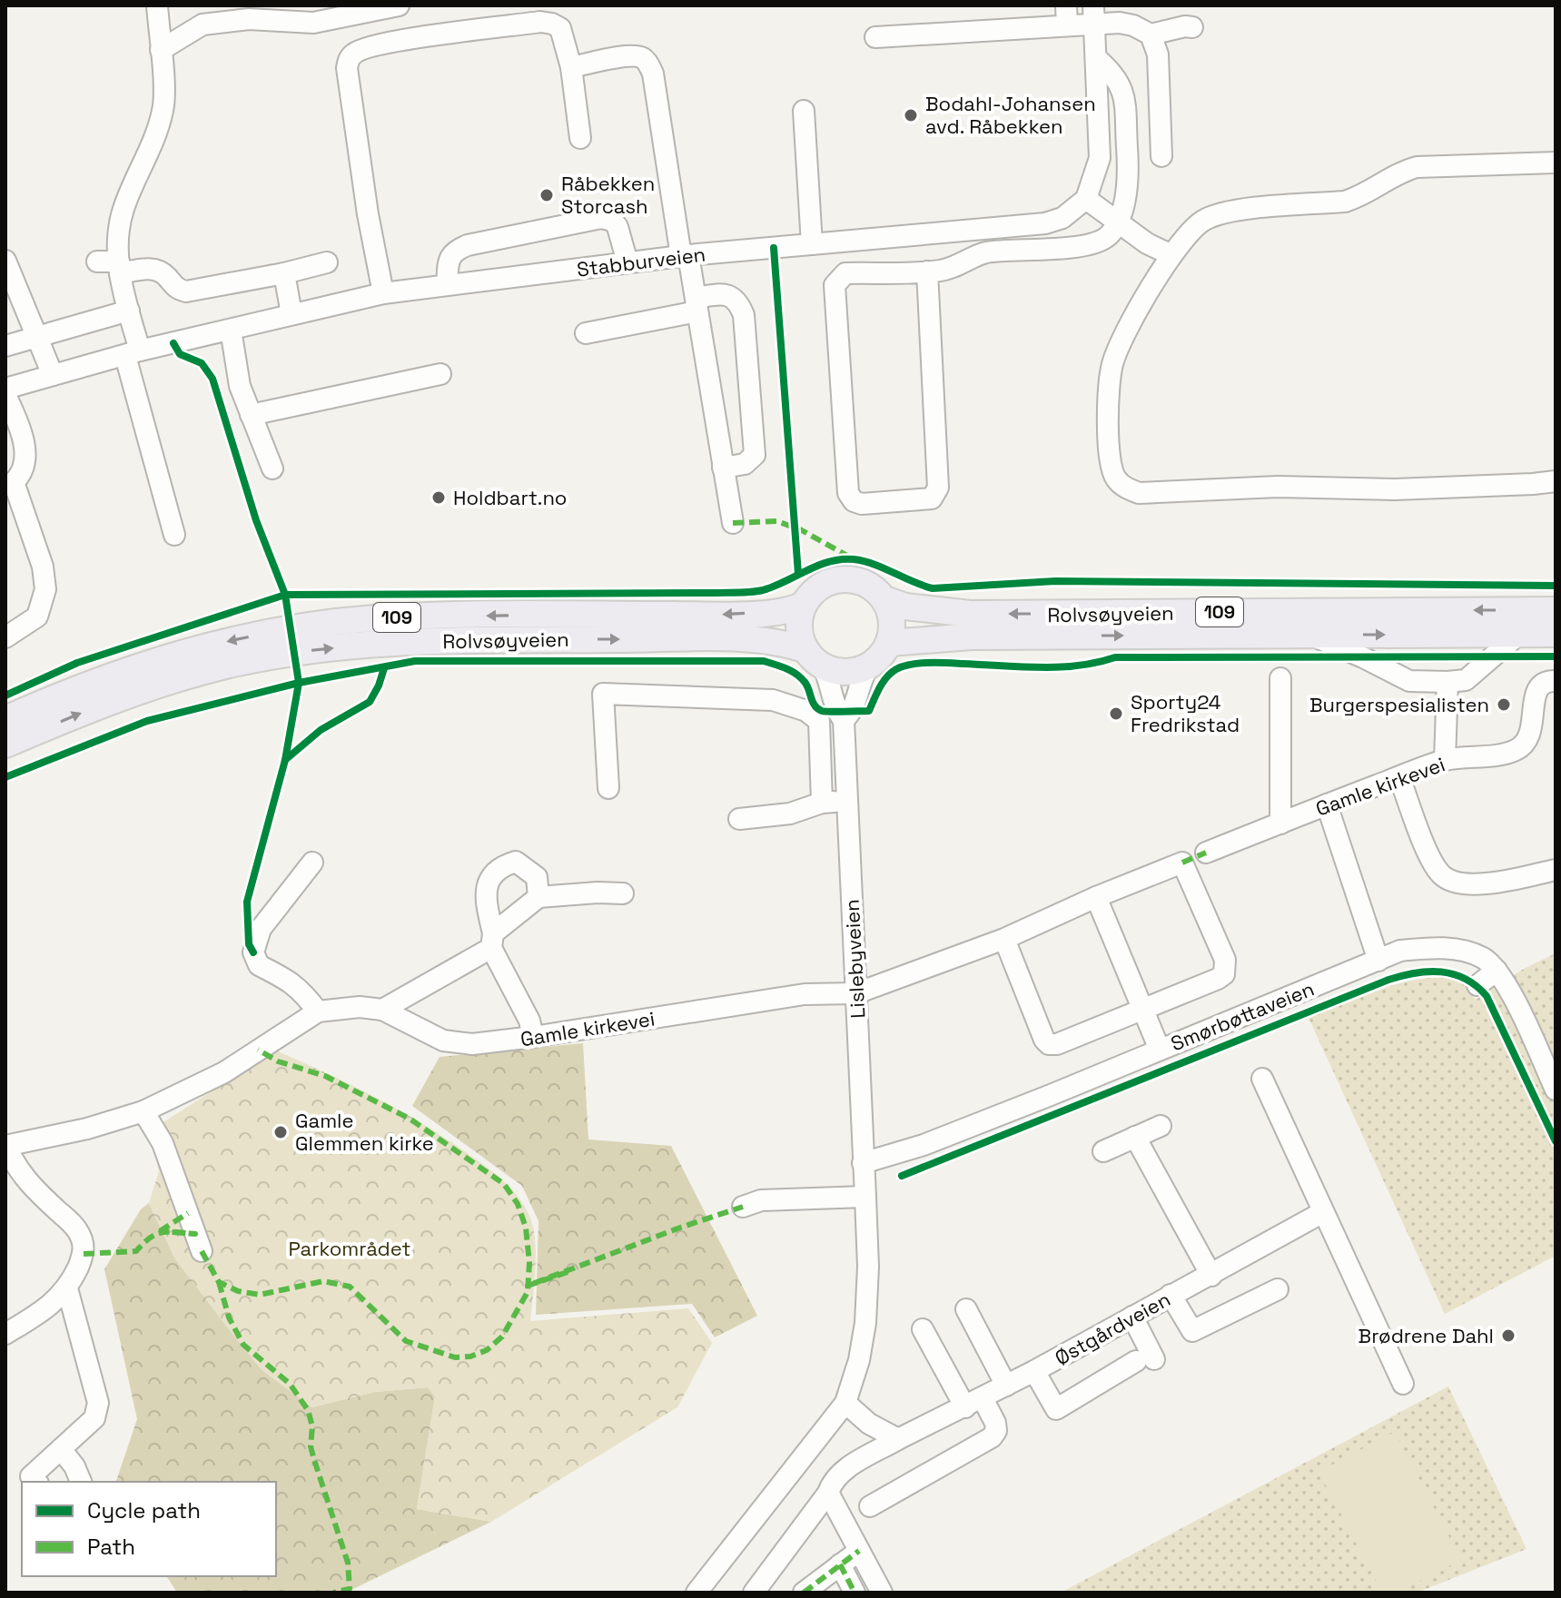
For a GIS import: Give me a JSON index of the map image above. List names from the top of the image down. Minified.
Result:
{"streets":{"main road":["109","Rolvsøyveien"],"street":["Stabburveien","Gamle kirkevei","Lislebyveien","Smørbøttaveien","Østgårdveien"]},"crossings":[["109","Rolvsøyveien"],["109","Lislebyveien"],["Rolvsøyveien","Lislebyveien"],["Gamle kirkevei","Lislebyveien"],["Lislebyveien","Smørbøttaveien"]],"parks":["Parkområdet"],"places":["Bodahl-Johansen avd. Råbekken","Råbekken Storcash","Holdbart.no","Burgerspesialisten","Sporty24 Fredrikstad","Gamle Glemmen kirke","Brødrene Dahl"],"legend":["Cycle path","Path"]}
